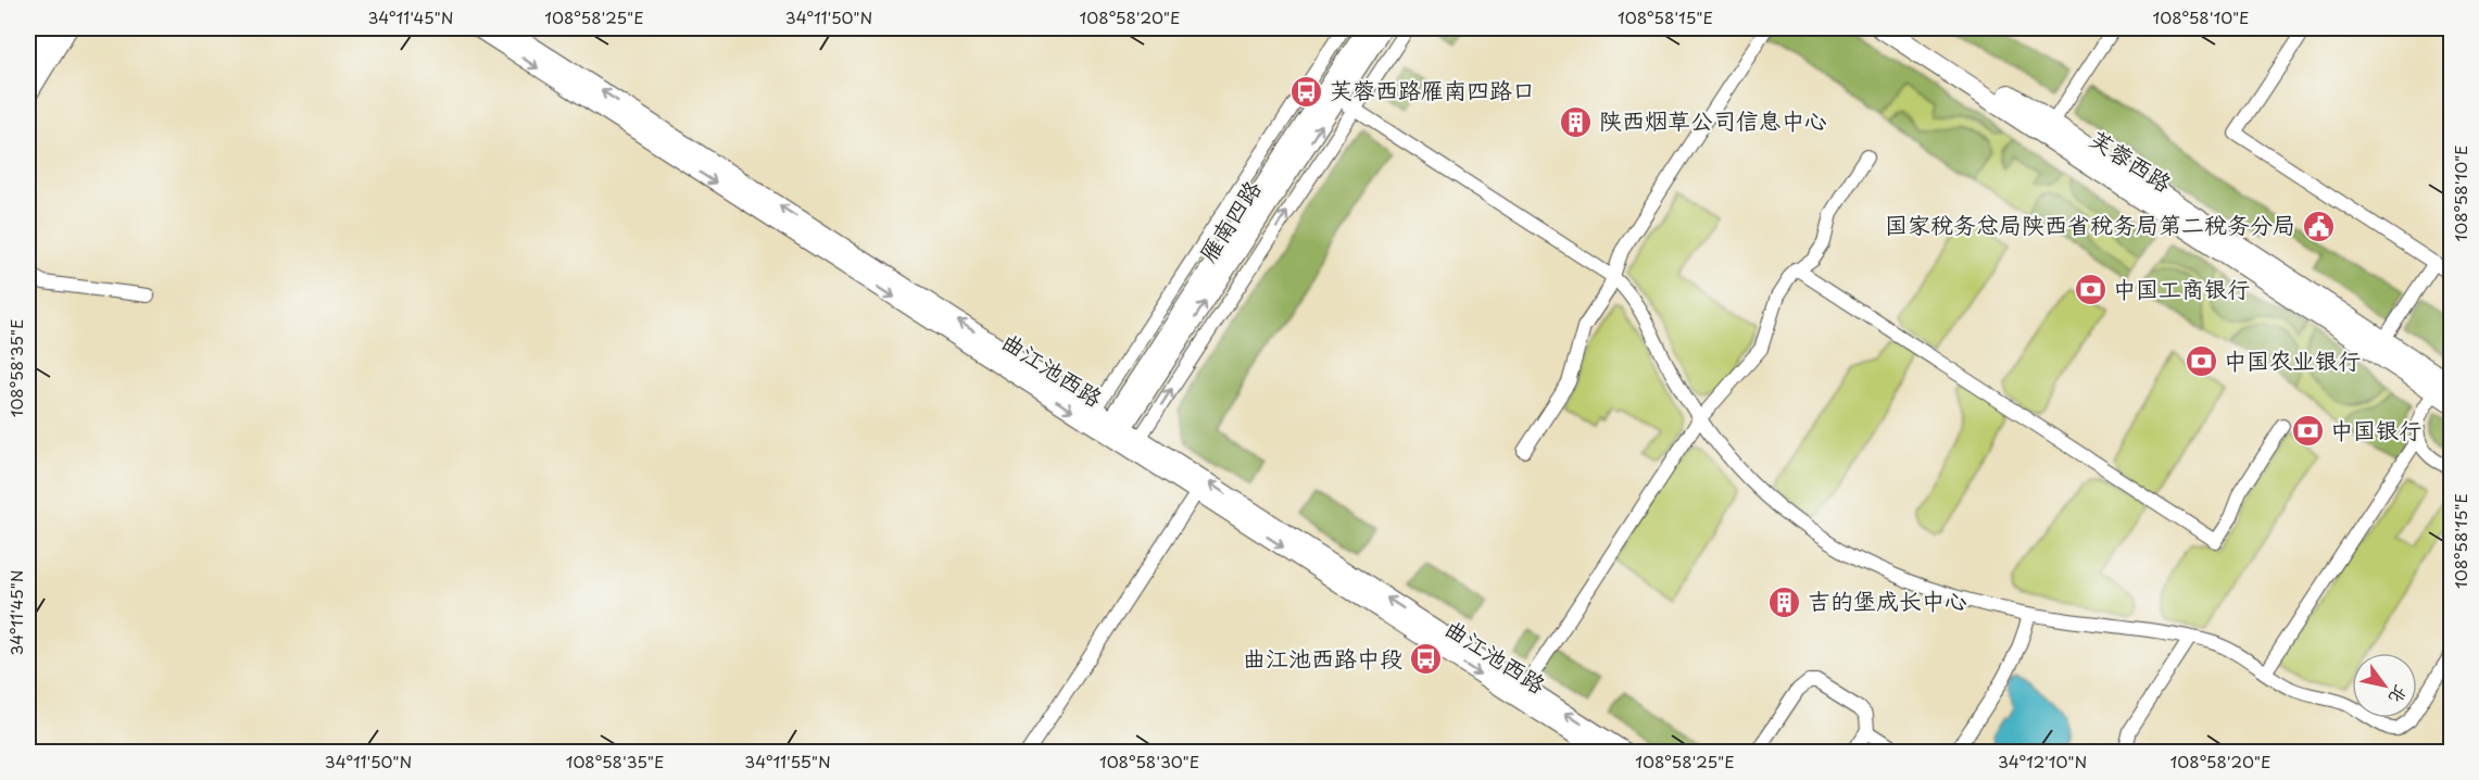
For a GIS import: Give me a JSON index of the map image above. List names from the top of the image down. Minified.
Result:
{"streets":{"main road":["芙蓉西路"],"street":["雁南四路","曲江池西路"]},"crossings":[["雁南四路","曲江池西路"]],"places":{"bus stop":["芙蓉西路雁南四路口","曲江池西路中段"],"building":["陕西烟草公司信息中心","吉的堡成长中心"],"public building":["国家税务总局陕西省税务局第二税务分局"],"bank":["中国工商银行","中国农业银行","中国银行"]},"north":"bottom right","coordinates":["34°11'45\"N","108°58'25\"E","34°11'50\"N","108°58'20\"E","108°58'15\"E","108°58'10\"E","108°58'35\"E","34°11'55\"N","108°58'30\"E","34°12'10\"N"]}
